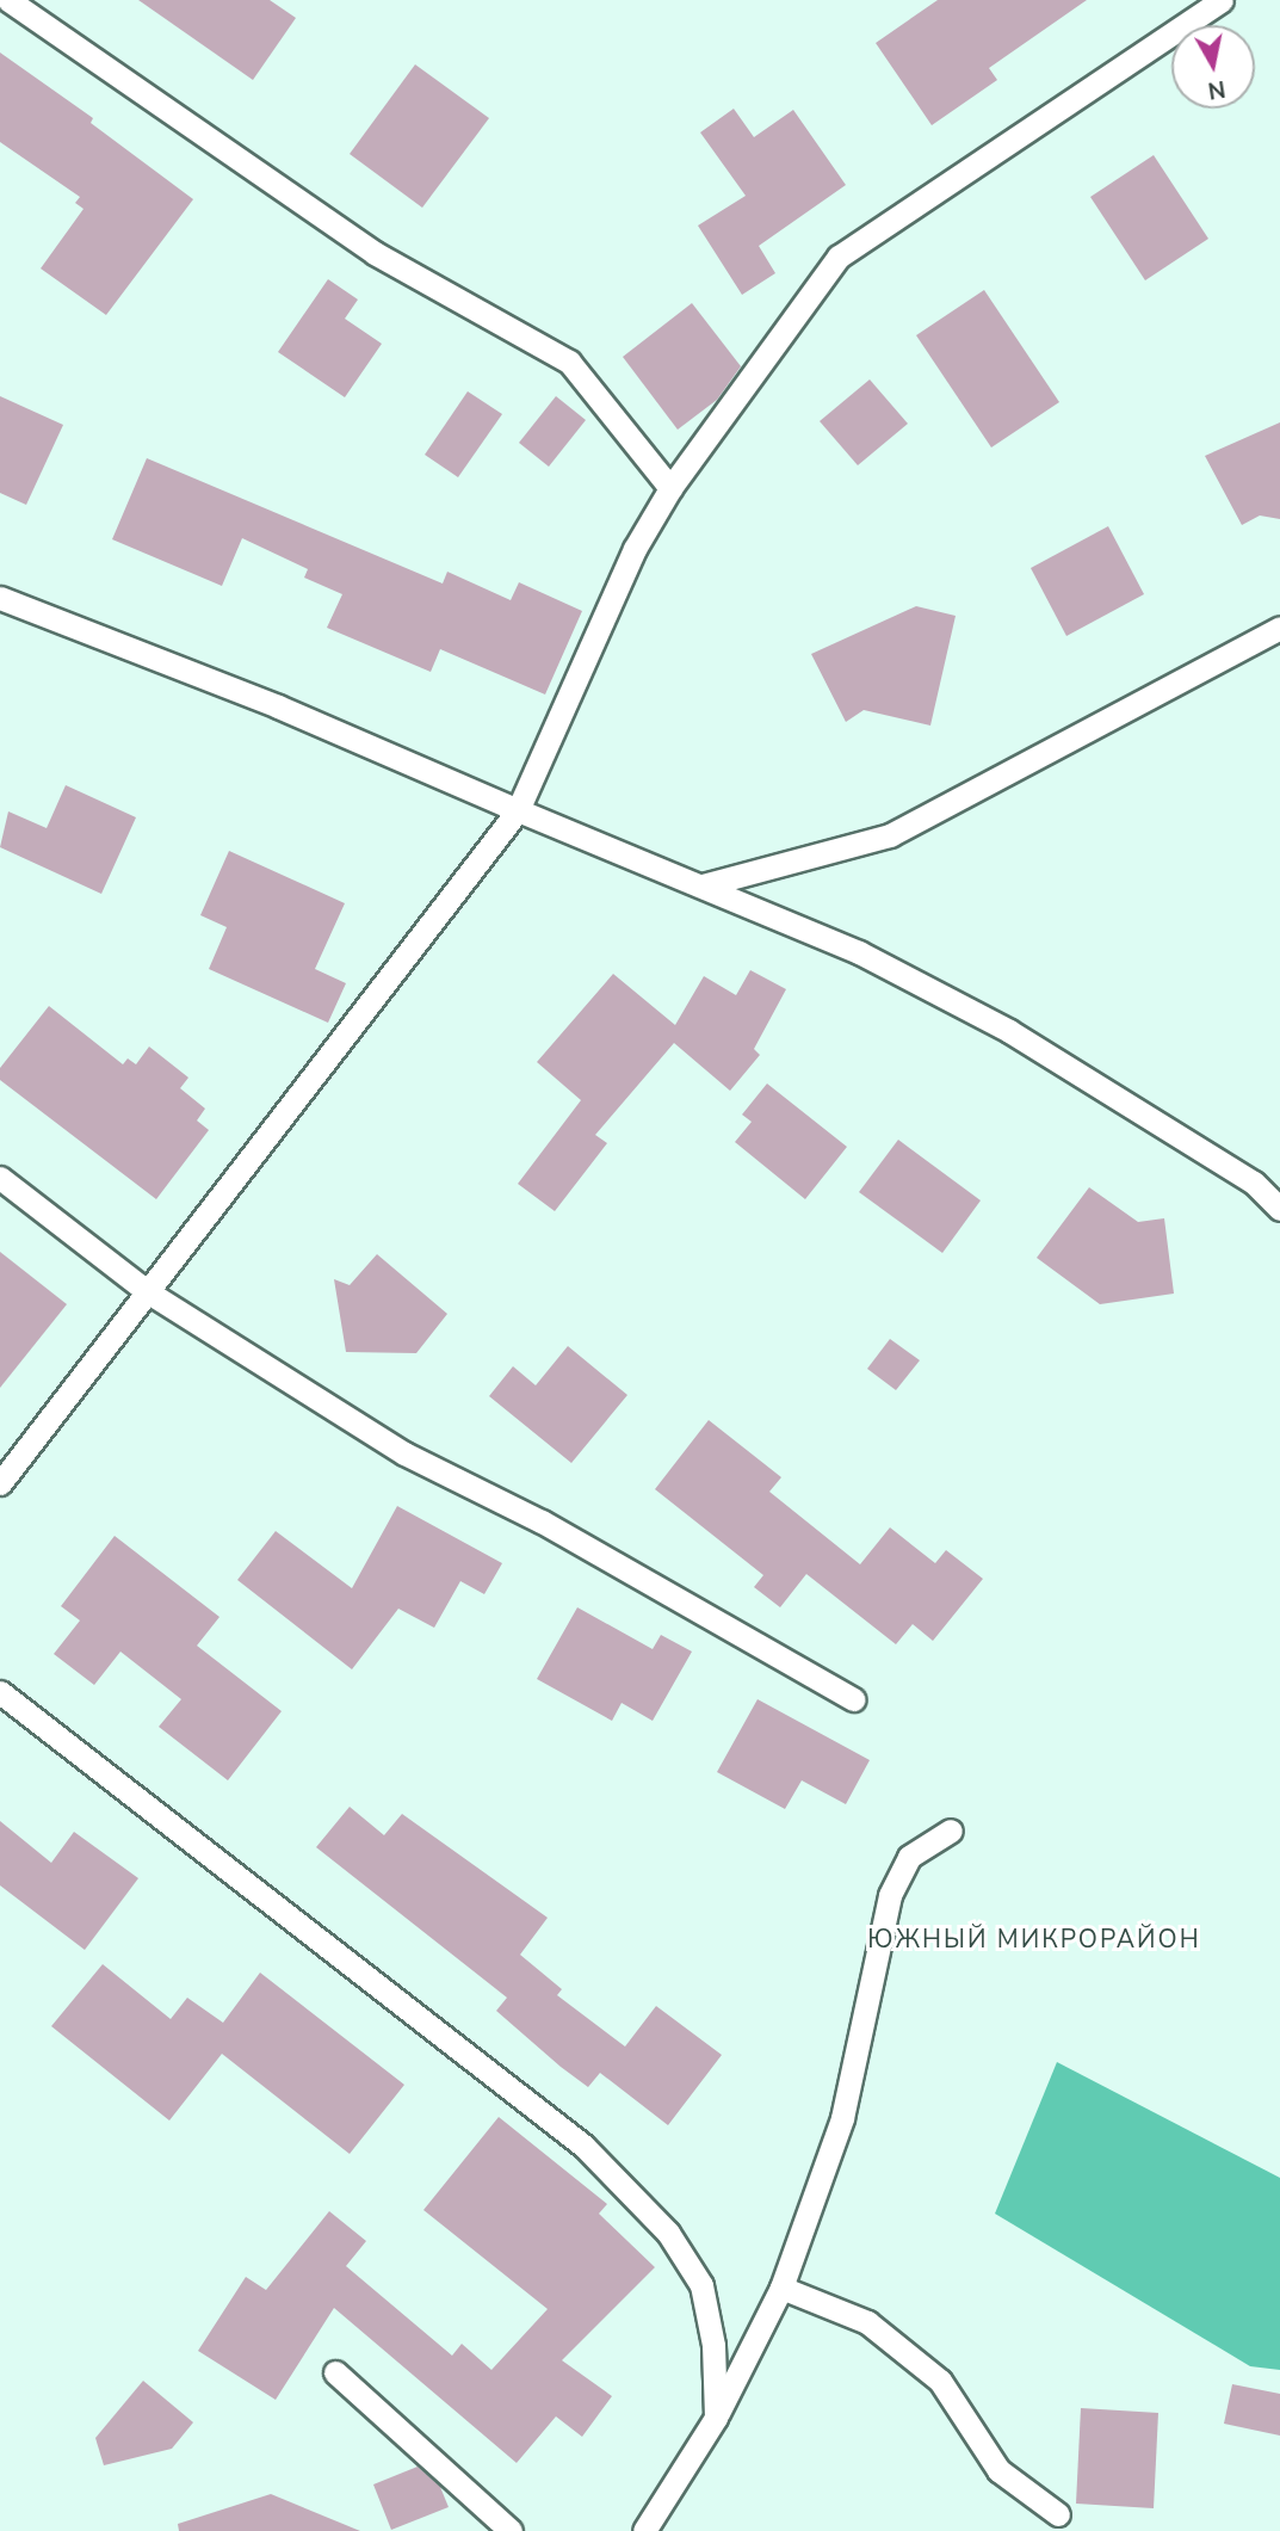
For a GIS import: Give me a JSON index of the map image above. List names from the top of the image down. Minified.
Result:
{"districts":["ЮЖНЫЙ МИКРОРАЙОН"],"north":"bottom"}
